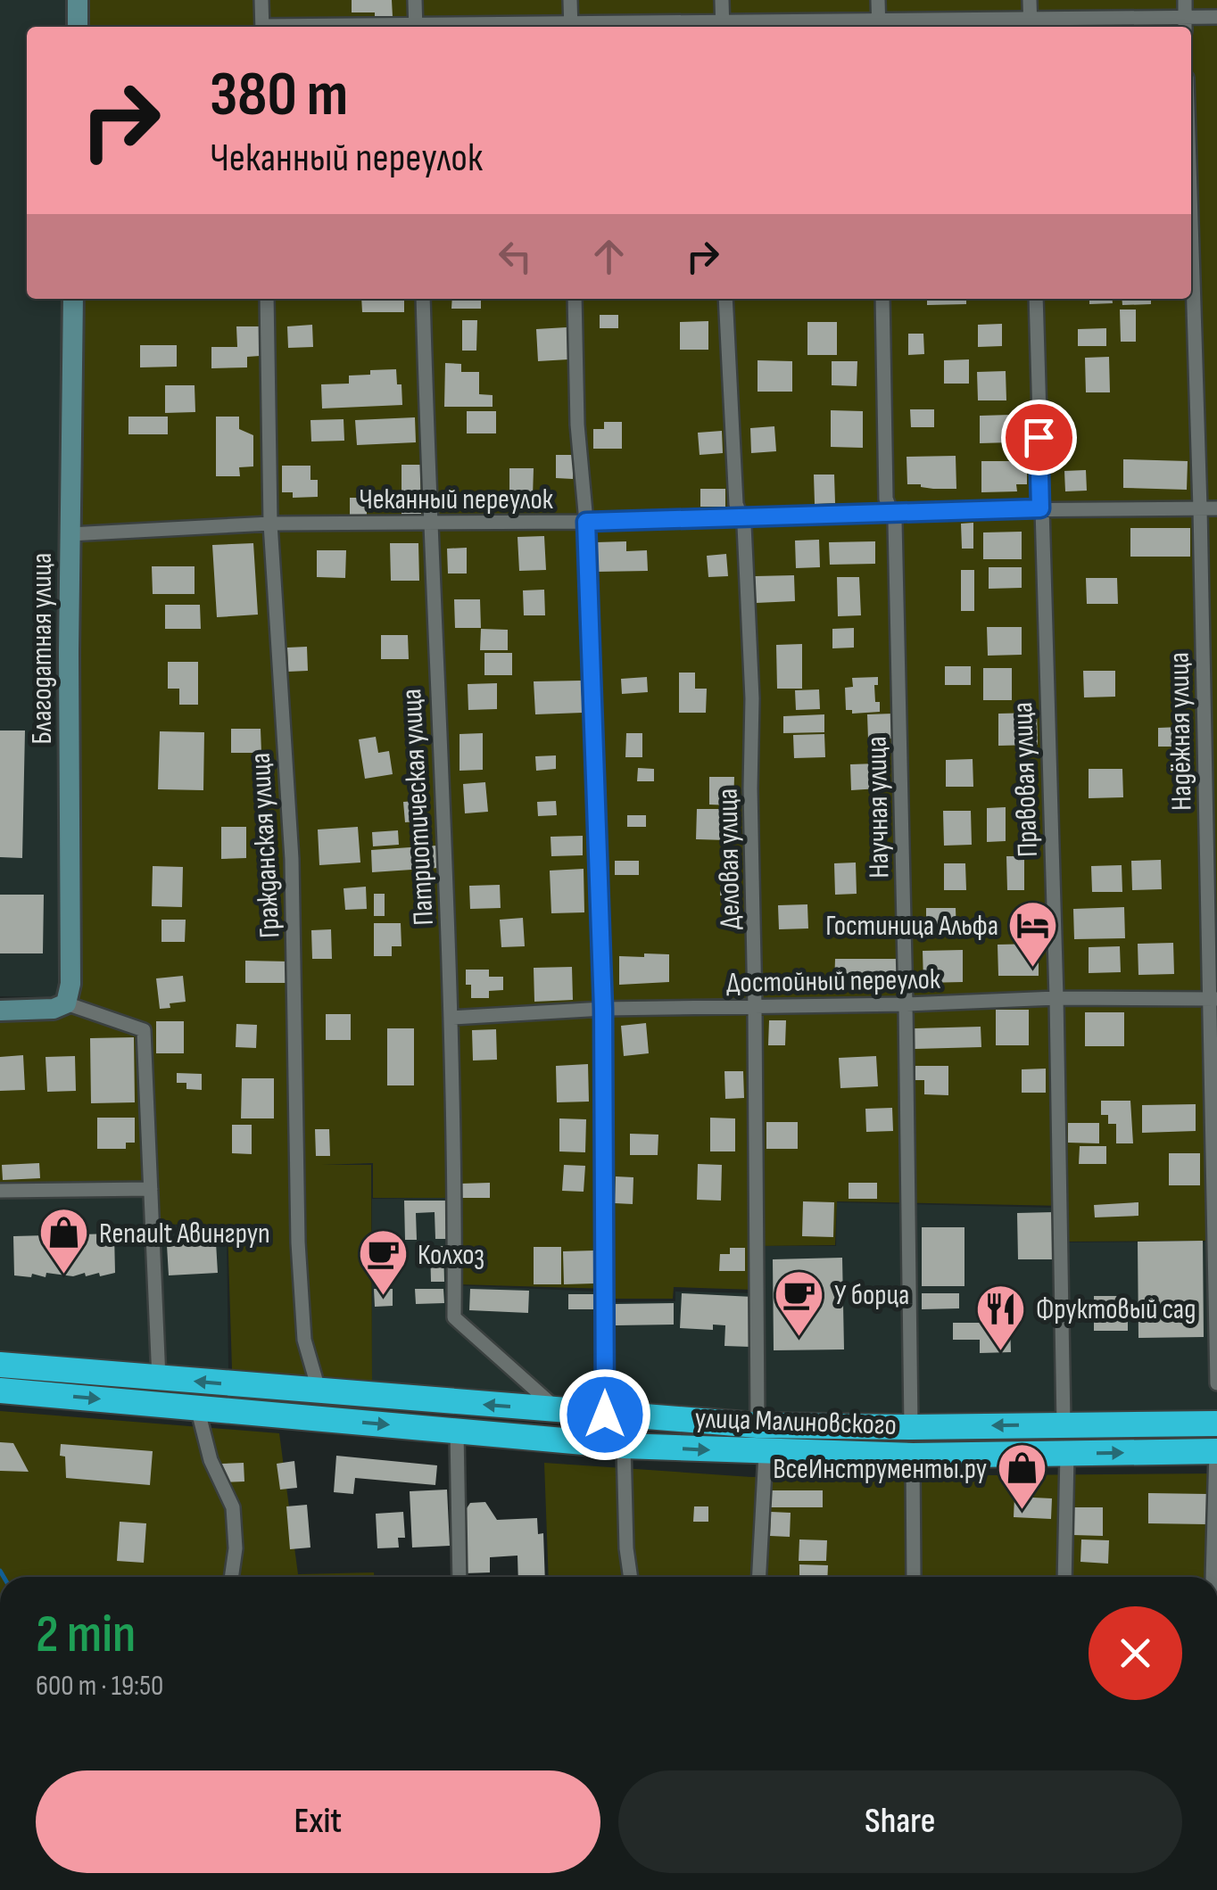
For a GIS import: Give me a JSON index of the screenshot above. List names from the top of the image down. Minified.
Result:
{"streets":{"highway":["улица Малиновского"],"street":["Чеканный переулок","Благодатная улица","Надёжная улица","Правовая улица","Патриотическая улица","Научная улица","Гражданская улица","Деловая улица","Достойный переулок"]},"crossings":[["Чеканный переулок","Благодатная улица"],["Чеканный переулок","Надёжная улица"],["Чеканный переулок","Правовая улица"],["Чеканный переулок","Патриотическая улица"],["Чеканный переулок","Научная улица"],["Чеканный переулок","Гражданская улица"],["Чеканный переулок","Деловая улица"],["Надёжная улица","Достойный переулок"],["Правовая улица","Достойный переулок"],["Правовая улица","улица Малиновского"],["Патриотическая улица","Достойный переулок"],["Патриотическая улица","улица Малиновского"],["Научная улица","Достойный переулок"],["Научная улица","улица Малиновского"],["Гражданская улица","улица Малиновского"],["Деловая улица","Достойный переулок"],["Деловая улица","улица Малиновского"]],"places":{"hotel":["Гостиница Альфа"],"shop":["Renault Авингруп","ВсеИнструменты.ру"],"cafe":["Колхоз","У борца"],"restaurant":["Фруктовый сад"]},"page":{"turn":["380 m","Чеканный переулок"],"heading":["2 min","600 m · 19:50"],"buttons":["Exit","Share"]}}
